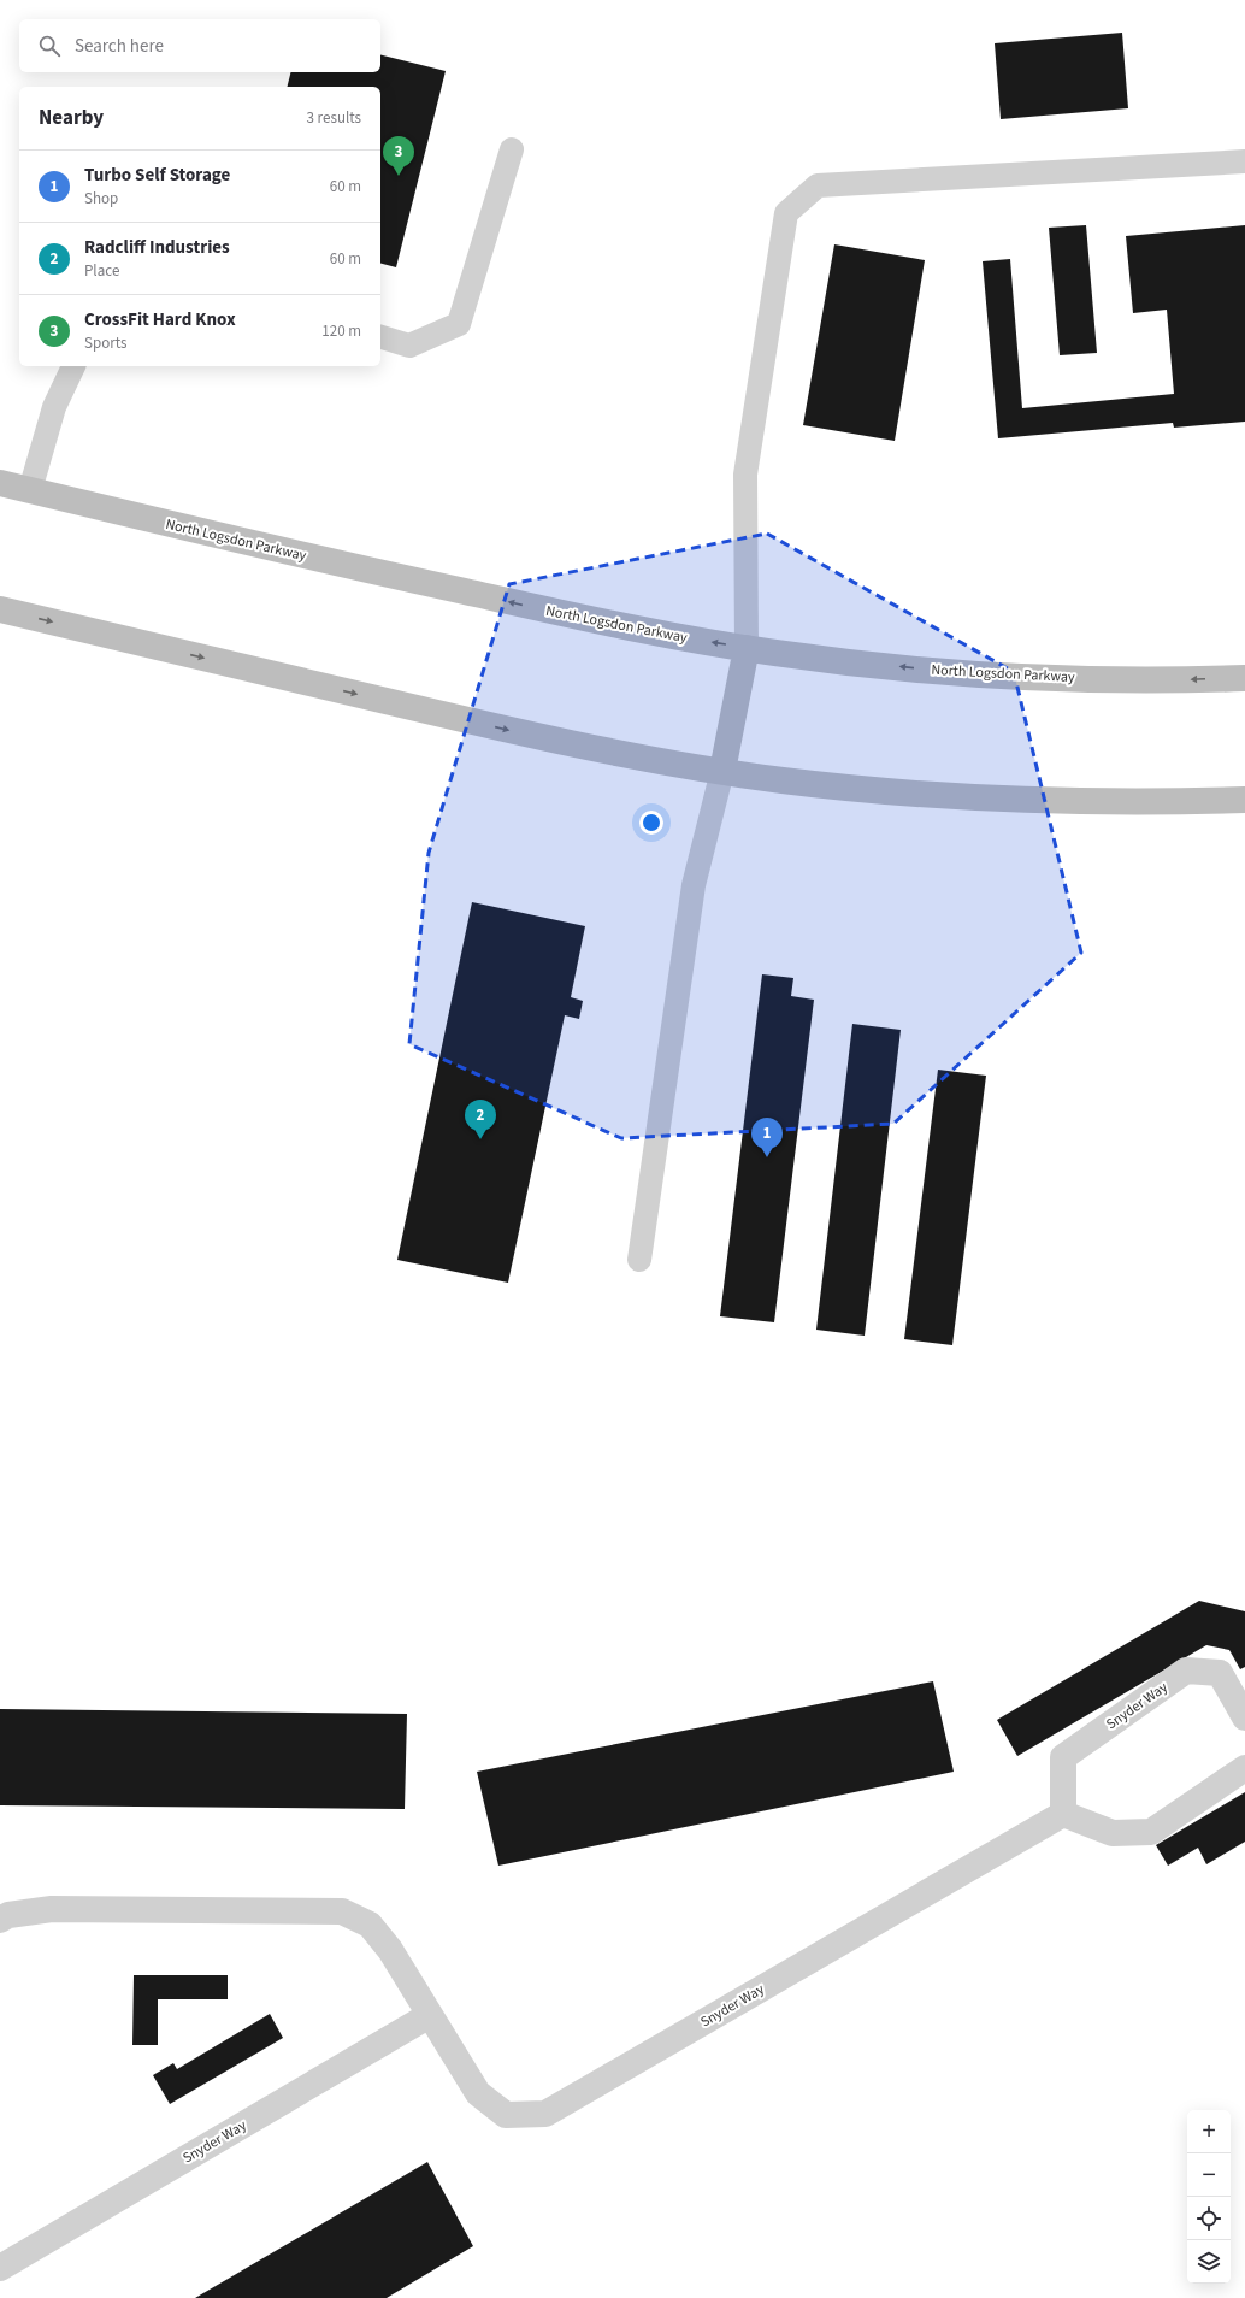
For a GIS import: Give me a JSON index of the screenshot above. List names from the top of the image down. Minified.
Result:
{"streets":{"main road":["North Logsdon Parkway"],"street":["Snyder Way"]},"page":{"search":"Search here","heading":["Nearby","3 results"],"pins":["3","2","1"],"list":[{"mark":"1","name":"Turbo Self Storage","note":"Shop","value":"60 m"},{"mark":"2","name":"Radcliff Industries","note":"Place","value":"60 m"},{"mark":"3","name":"CrossFit Hard Knox","note":"Sports","value":"120 m"}],"map_buttons":["+","−"]}}
